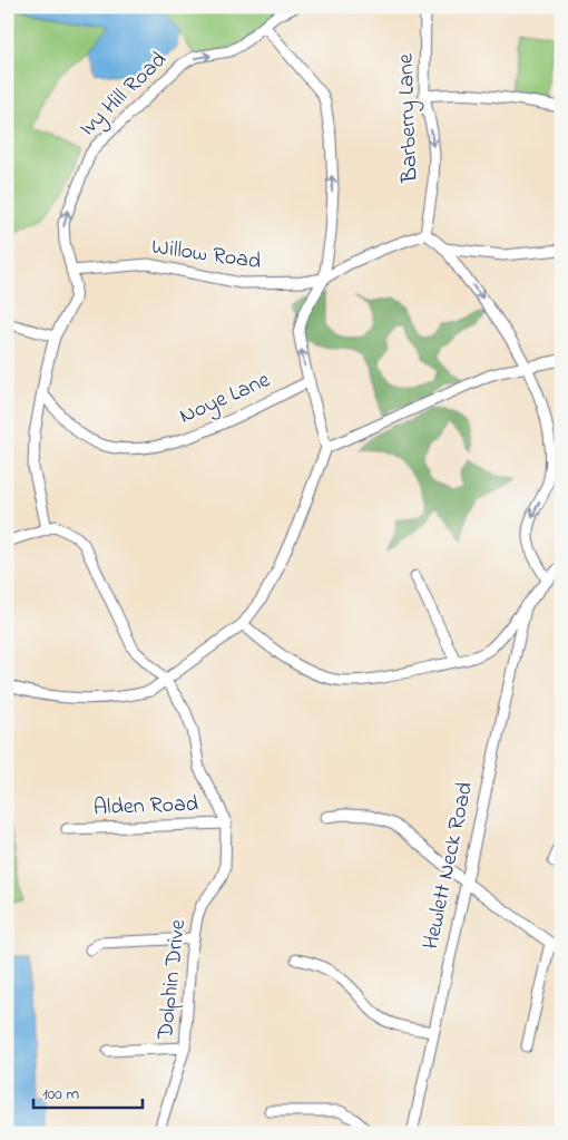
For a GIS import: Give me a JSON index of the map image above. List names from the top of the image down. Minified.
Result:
{"streets":{"street":["Ivy Hill Road","Barberry Lane","Willow Road","Noye Lane","Alden Road","Hewlett Neck Road","Dolphin Drive"]},"crossings":[["Ivy Hill Road","Willow Road"],["Ivy Hill Road","Noye Lane"],["Barberry Lane","Willow Road"],["Alden Road","Dolphin Drive"]],"one_way":["Ivy Hill Road","Barberry Lane"],"scale_bar":"100 m"}
